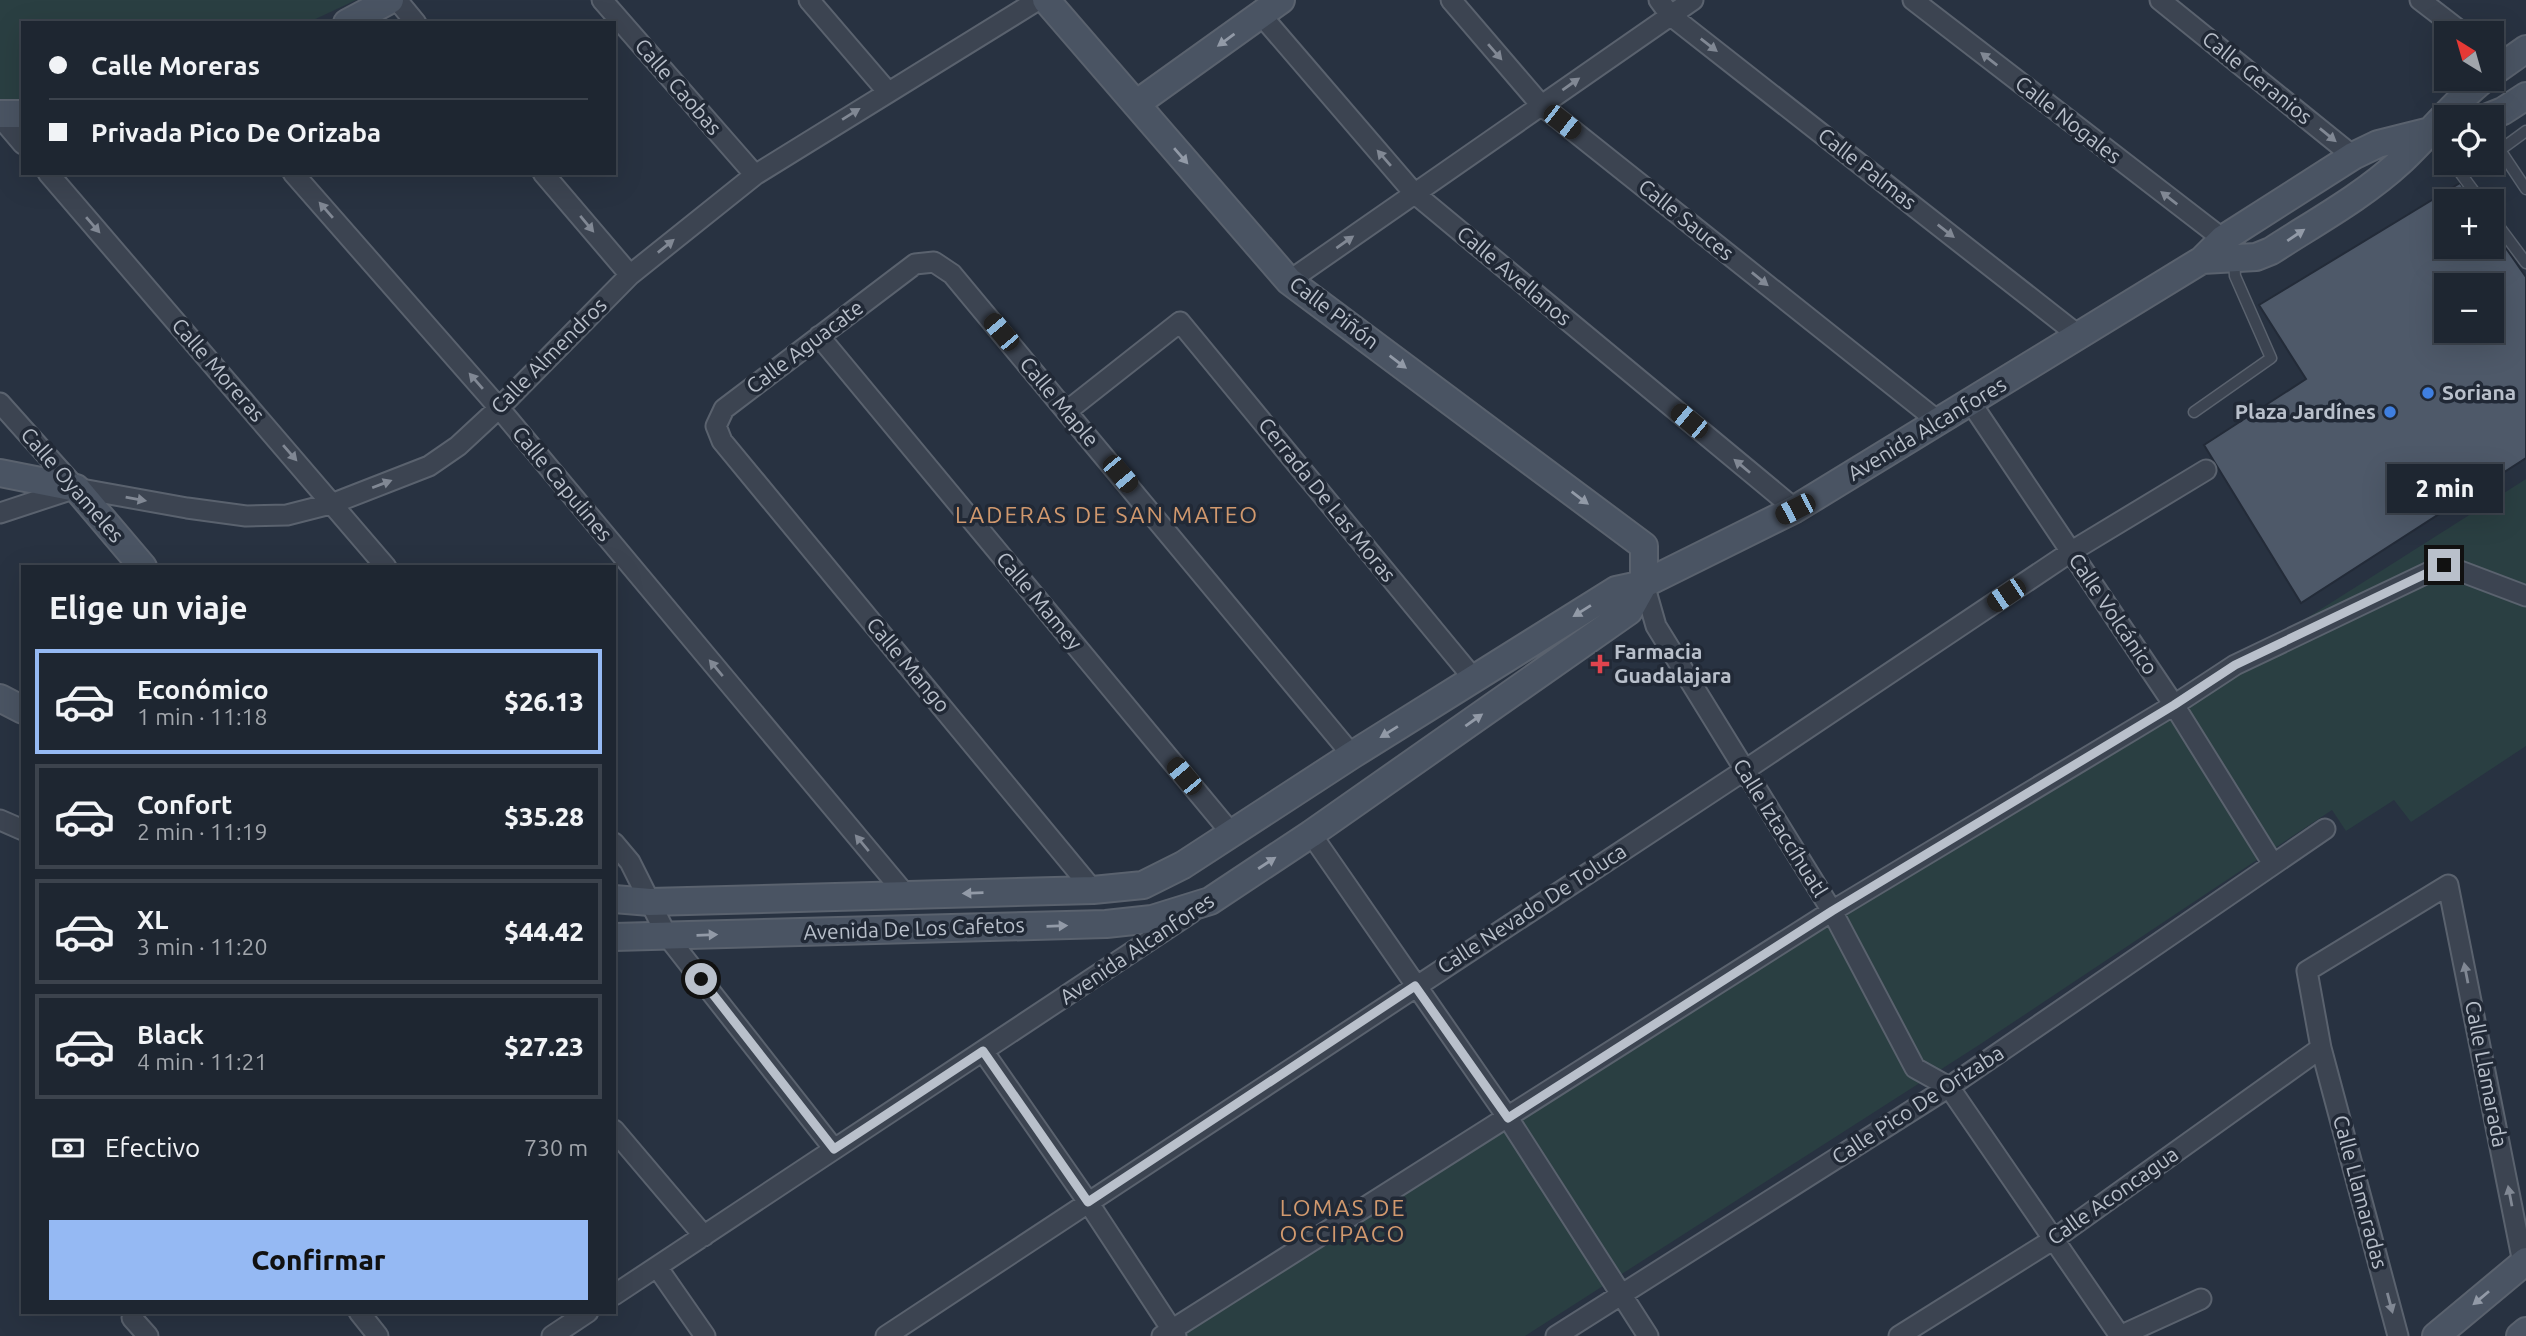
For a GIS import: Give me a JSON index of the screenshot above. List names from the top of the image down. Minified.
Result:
{"streets":{"street":["Calle Geranios","Calle Caobas","Calle Nogales","Calle Palmas","Calle Sauces","Calle Avellanos","Calle Piñón","Calle Aguacate","Calle Almendros","Calle Moreras","Calle Maple","Avenida Alcanfores","Calle Capulines","Calle Oyameles","Cerrada De Las Moras","Calle Mamey","Calle Volcánico","Calle Mango","Calle Iztaccíhuatl","Calle Nevado De Toluca","Avenida De Los Cafetos","Calle Llamarada","Calle Pico De Orizaba","Calle Llamaradas","Calle Aconcagua"]},"crossings":[["Calle Caobas","Calle Almendros"],["Calle Nogales","Avenida Alcanfores"],["Calle Palmas","Avenida Alcanfores"],["Calle Sauces","Avenida Alcanfores"],["Calle Avellanos","Avenida Alcanfores"],["Calle Piñón","Avenida Alcanfores"],["Calle Piñón","Calle Iztaccíhuatl"],["Calle Aguacate","Calle Maple"],["Calle Aguacate","Calle Mamey"],["Calle Aguacate","Calle Mango"],["Calle Almendros","Calle Moreras"],["Calle Almendros","Calle Capulines"],["Calle Almendros","Calle Oyameles"],["Calle Maple","Avenida Alcanfores"],["Calle Maple","Cerrada De Las Moras"],["Avenida Alcanfores","Cerrada De Las Moras"],["Avenida Alcanfores","Calle Mamey"],["Avenida Alcanfores","Calle Volcánico"],["Avenida Alcanfores","Calle Iztaccíhuatl"],["Avenida Alcanfores","Avenida De Los Cafetos"],["Calle Capulines","Avenida De Los Cafetos"],["Calle Volcánico","Calle Nevado De Toluca"],["Calle Volcánico","Calle Pico De Orizaba"],["Calle Mango","Avenida De Los Cafetos"],["Calle Iztaccíhuatl","Calle Nevado De Toluca"],["Calle Iztaccíhuatl","Calle Pico De Orizaba"],["Calle Iztaccíhuatl","Calle Aconcagua"],["Calle Llamarada","Calle Llamaradas"],["Calle Llamaradas","Calle Aconcagua"]],"one_way":["Calle Geranios","Calle Nogales","Calle Palmas","Calle Sauces","Calle Avellanos","Calle Piñón","Calle Almendros","Calle Moreras","Calle Capulines","Calle Llamarada","Calle Llamaradas"],"districts":["LADERAS DE SAN MATEO","LOMAS DE OCCIPACO"],"places":{"other":["Soriana","Plaza Jardínes"],"health":["Farmacia Guadalajara"]},"north":"top left","page":{"map_buttons":["+","−"],"banner":["Calle Moreras","Privada Pico De Orizaba"],"bubble":"2 min","heading":"Elige un viaje","list":[{"name":"Económico","note":"1 min · 11:18","value":"$26.13"},{"name":"Confort","note":"2 min · 11:19","value":"$35.28"},{"name":"XL","note":"3 min · 11:20","value":"$44.42"},{"name":"Black","note":"4 min · 11:21","value":"$27.23"}],"pay":["Efectivo","730 m"],"buttons":"Confirmar"}}
